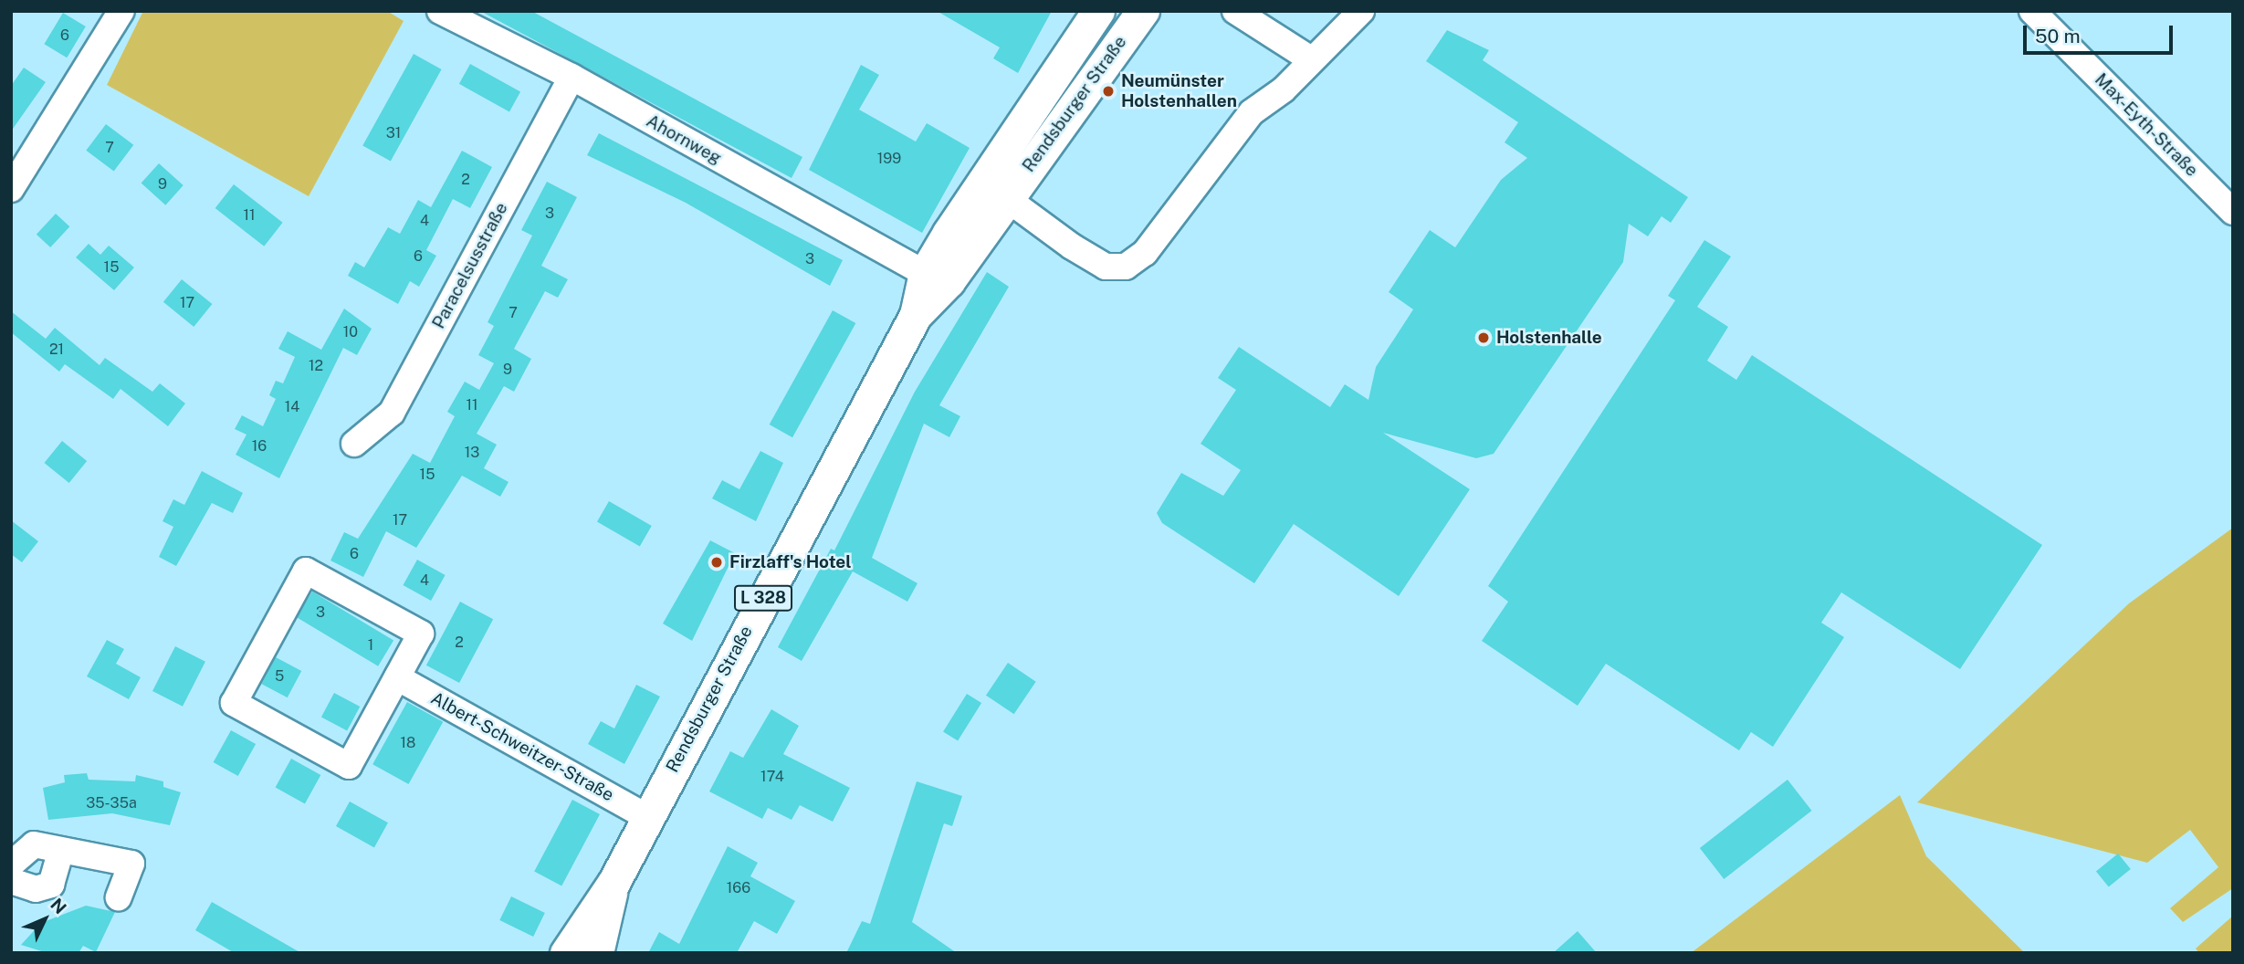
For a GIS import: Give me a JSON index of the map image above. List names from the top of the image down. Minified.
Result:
{"streets":{"main road":["Rendsburger Straße","L 328"],"street":["Max-Eyth-Straße","Ahornweg","Paracelsusstraße","Albert-Schweitzer-Straße"]},"crossings":[["Rendsburger Straße","Ahornweg"],["Rendsburger Straße","Albert-Schweitzer-Straße"],["Ahornweg","Paracelsusstraße"]],"places":["Neumünster Holstenhallen","Holstenhalle","Firzlaff's Hotel"],"house_numbers":["6","31","7","199","2","9","3","11","4","6","3","15","17","7","10","21","12","9","11","14","16","13","15","17","6","4","3","2","1","5","18","174","35-35a","166"],"scale_bar":"50 m","north":"top right"}
